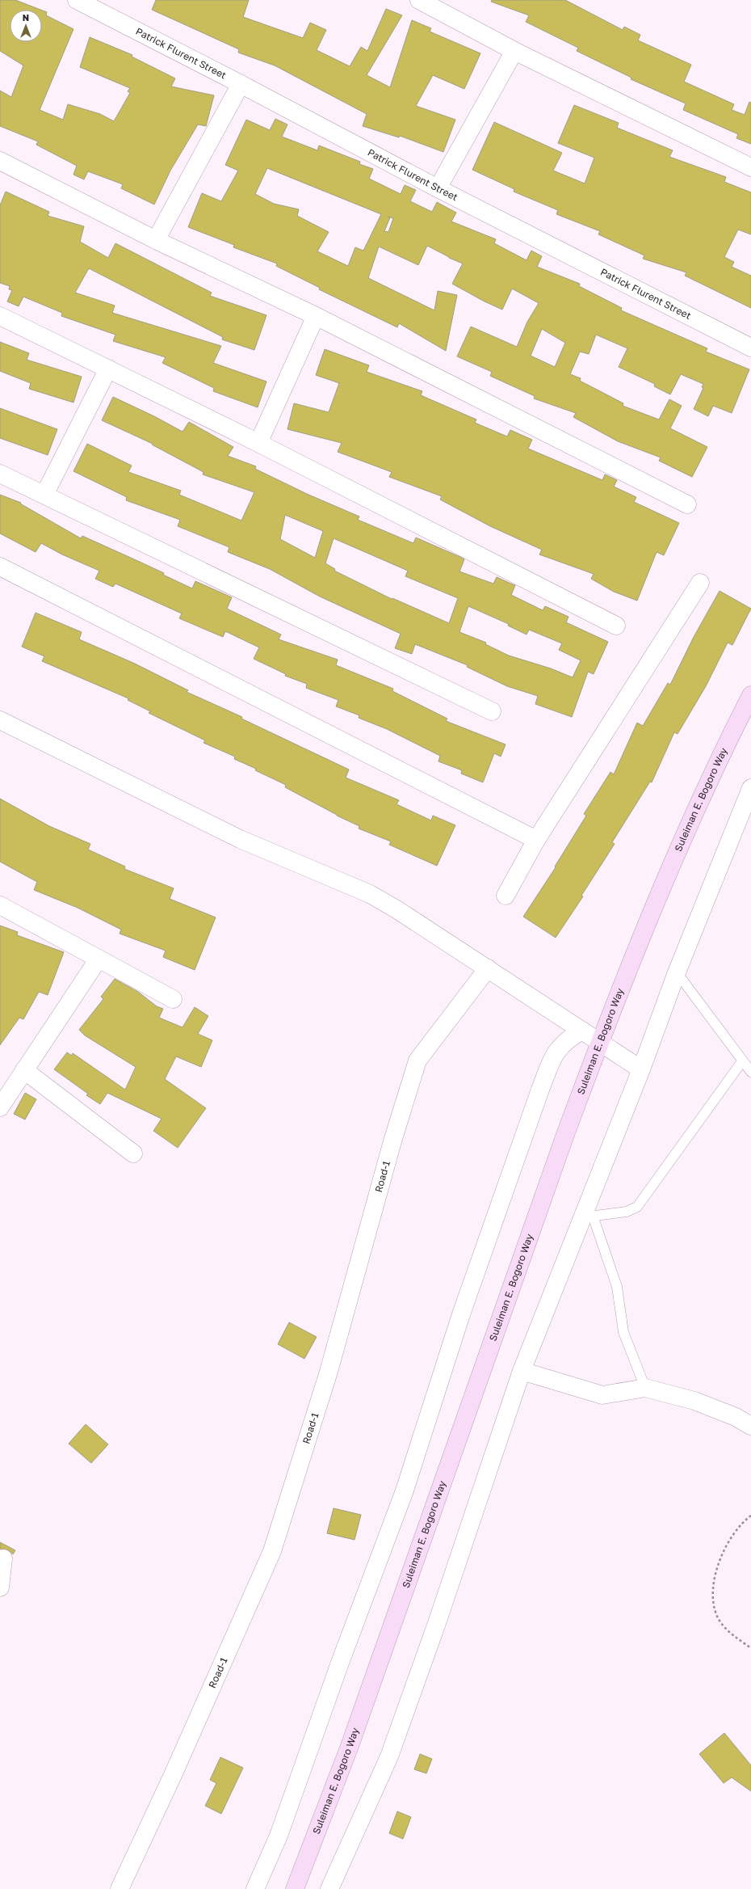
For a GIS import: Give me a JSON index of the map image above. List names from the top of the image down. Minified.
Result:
{"streets":{"main road":["Suleiman E. Bogoro Way"],"street":["Patrick Flurent Street","Road-1"]},"north":"top"}
